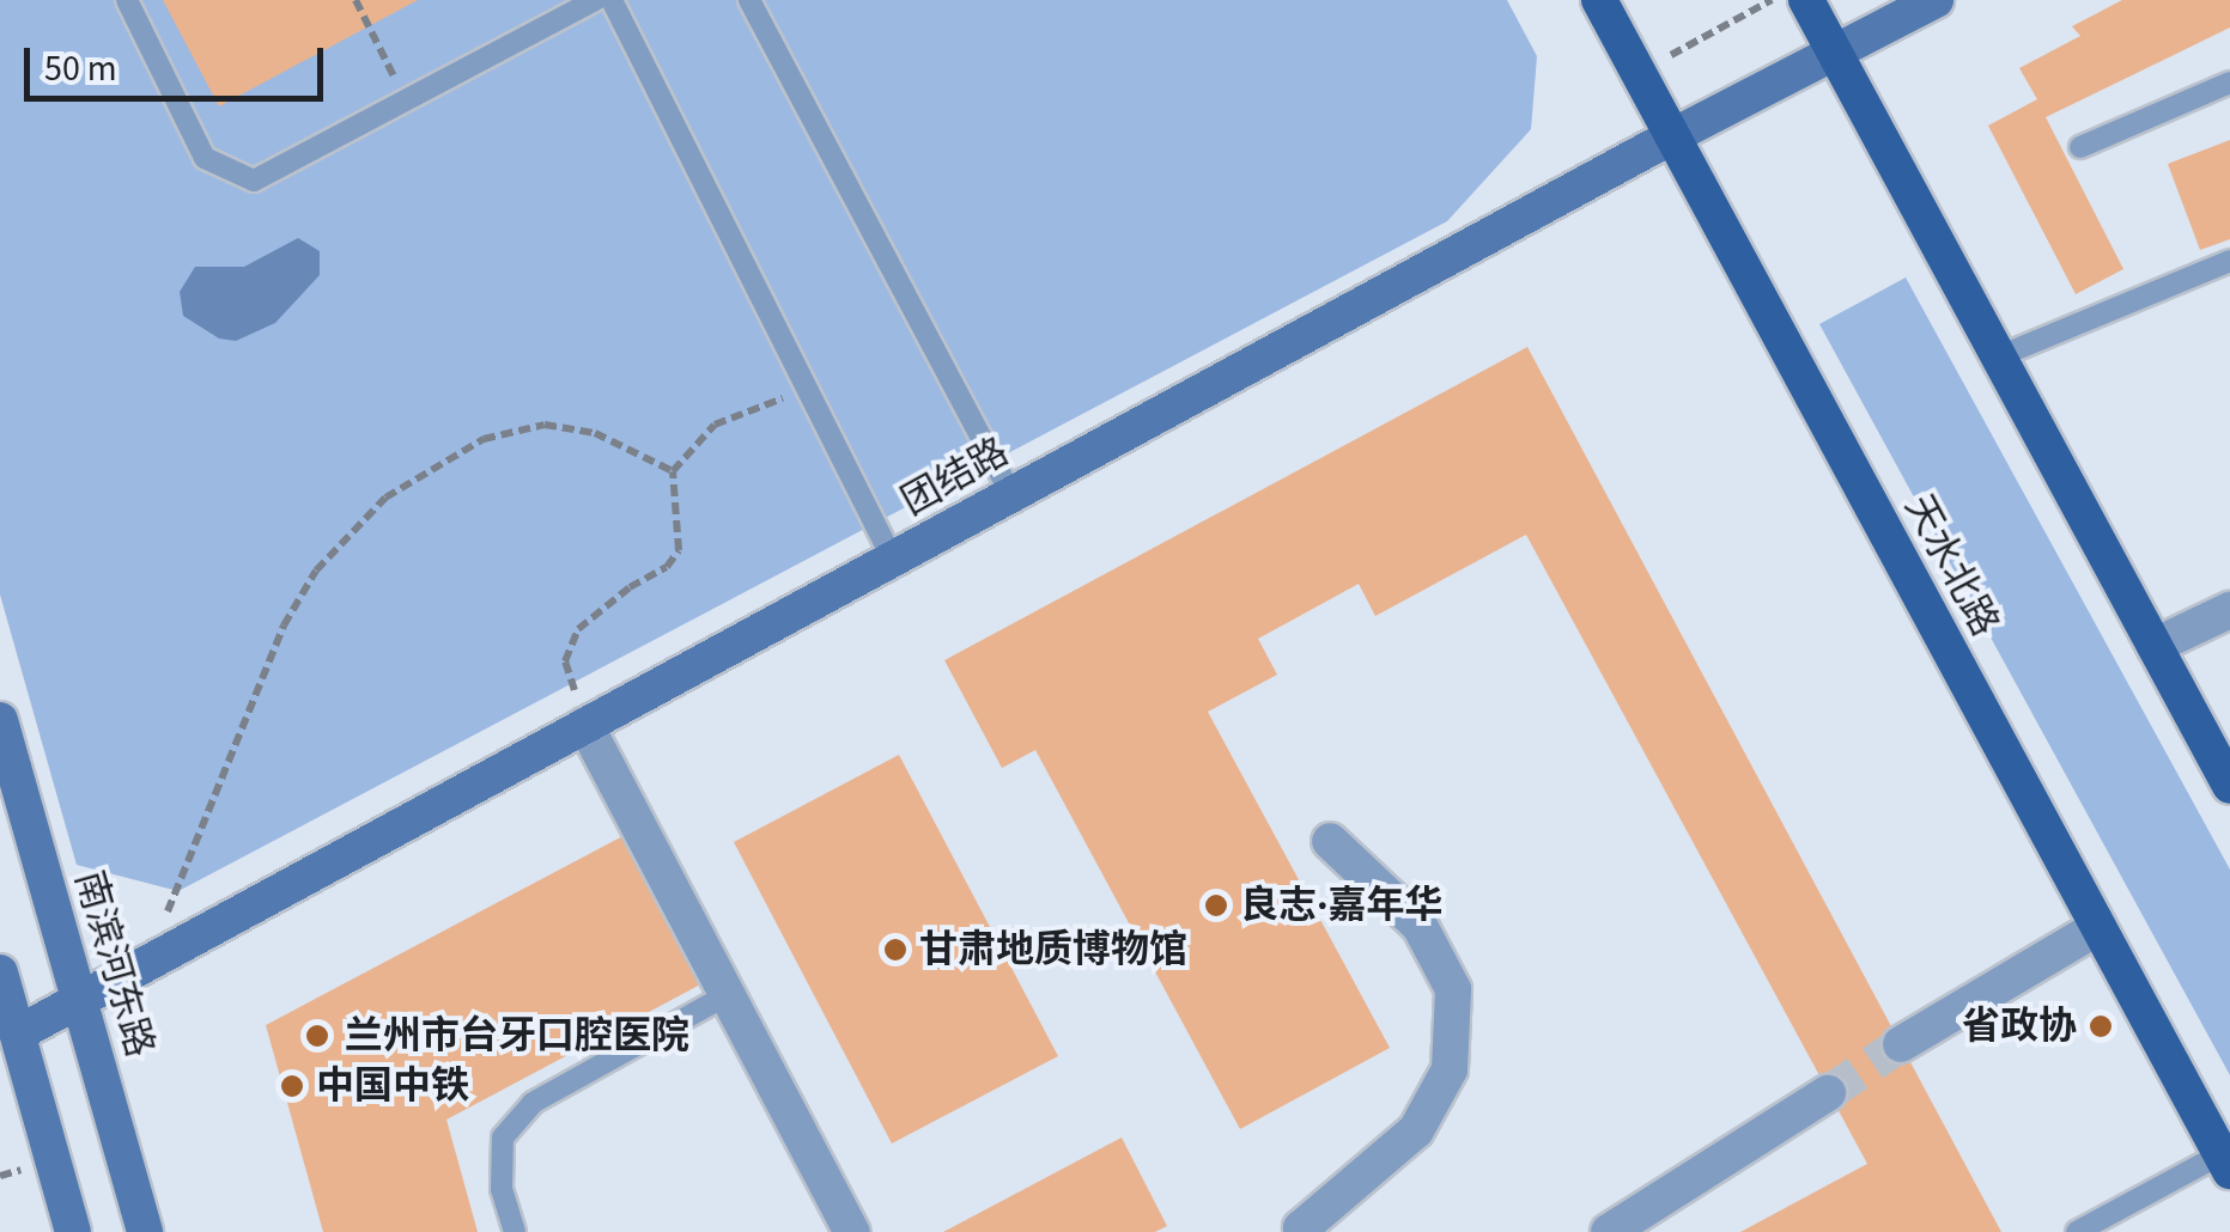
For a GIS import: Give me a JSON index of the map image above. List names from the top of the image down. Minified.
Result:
{"streets":{"main road":["天水北路"],"street":["团结路","南滨河东路"]},"crossings":[["团结路","天水北路"],["团结路","南滨河东路"]],"places":["良志·嘉年华","甘肃地质博物馆","省政协","兰州市台牙口腔医院","中国中铁"],"scale_bar":"50 m"}
